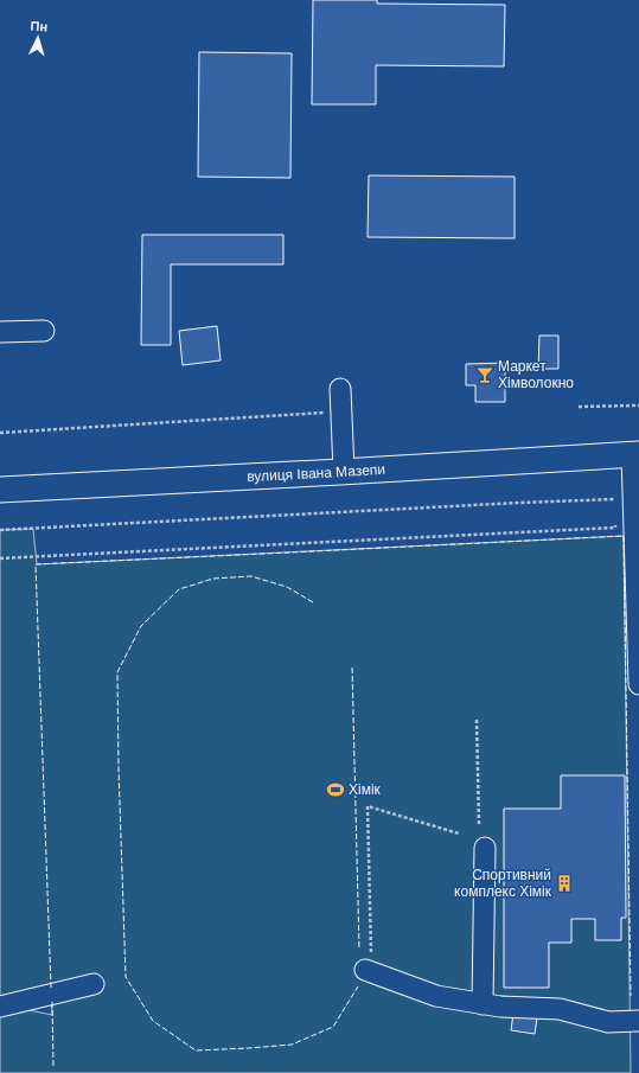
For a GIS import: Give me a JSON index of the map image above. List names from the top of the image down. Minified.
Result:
{"streets":{"main road":["вулиця Івана Мазепи"]},"places":{"bar":["Маркет Хімволокно"],"sports":["Хімік"],"building":["Спортивний комплекс Хімік"]},"north":"top"}
